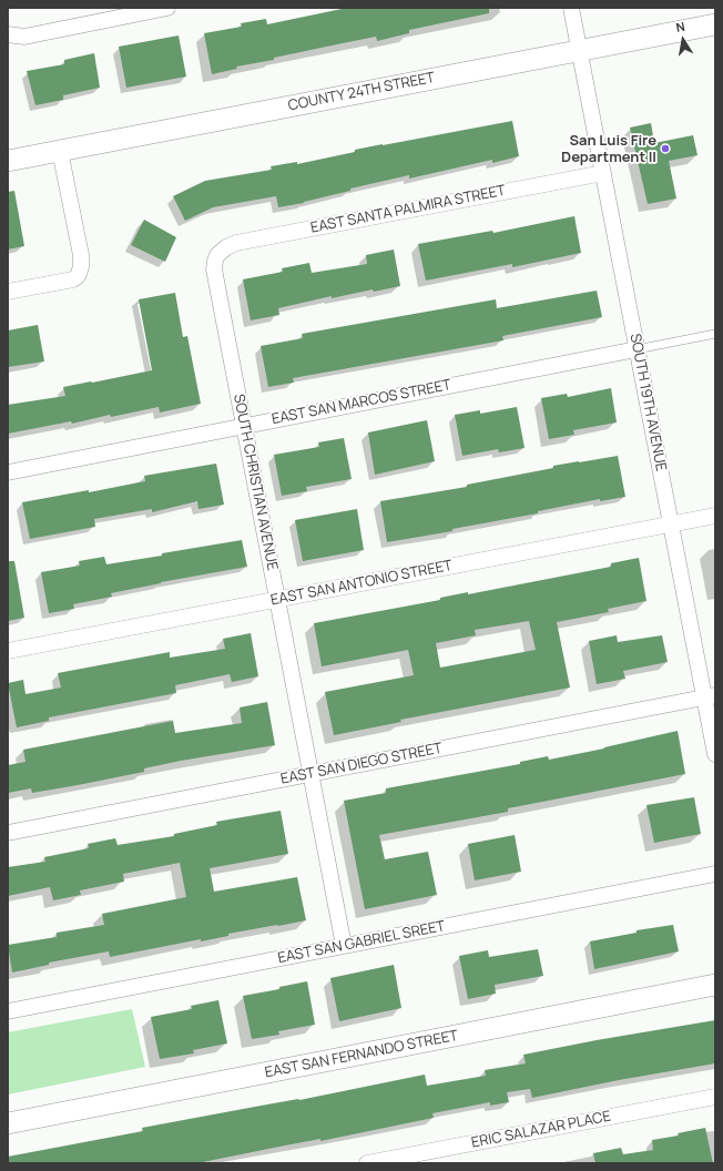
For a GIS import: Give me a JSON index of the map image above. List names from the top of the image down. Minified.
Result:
{"streets":{"street":["COUNTY 24TH STREET","EAST SANTA PALMIRA STREET","EAST SAN MARCOS STREET","SOUTH 19TH AVENUE","SOUTH CHRISTIAN AVENUE","EAST SAN ANTONIO STREET","EAST SAN DIEGO STREET","EAST SAN GABRIEL SREET","EAST SAN FERNANDO STREET","ERIC SALAZAR PLACE"]},"crossings":[["COUNTY 24TH STREET","SOUTH 19TH AVENUE"],["EAST SANTA PALMIRA STREET","SOUTH 19TH AVENUE"],["EAST SANTA PALMIRA STREET","SOUTH CHRISTIAN AVENUE"],["EAST SAN MARCOS STREET","SOUTH 19TH AVENUE"],["EAST SAN MARCOS STREET","SOUTH CHRISTIAN AVENUE"],["SOUTH 19TH AVENUE","EAST SAN ANTONIO STREET"],["SOUTH 19TH AVENUE","EAST SAN DIEGO STREET"],["SOUTH CHRISTIAN AVENUE","EAST SAN ANTONIO STREET"],["SOUTH CHRISTIAN AVENUE","EAST SAN DIEGO STREET"],["SOUTH CHRISTIAN AVENUE","EAST SAN GABRIEL SREET"]],"places":["San Luis Fire Department II"],"north":"top"}
